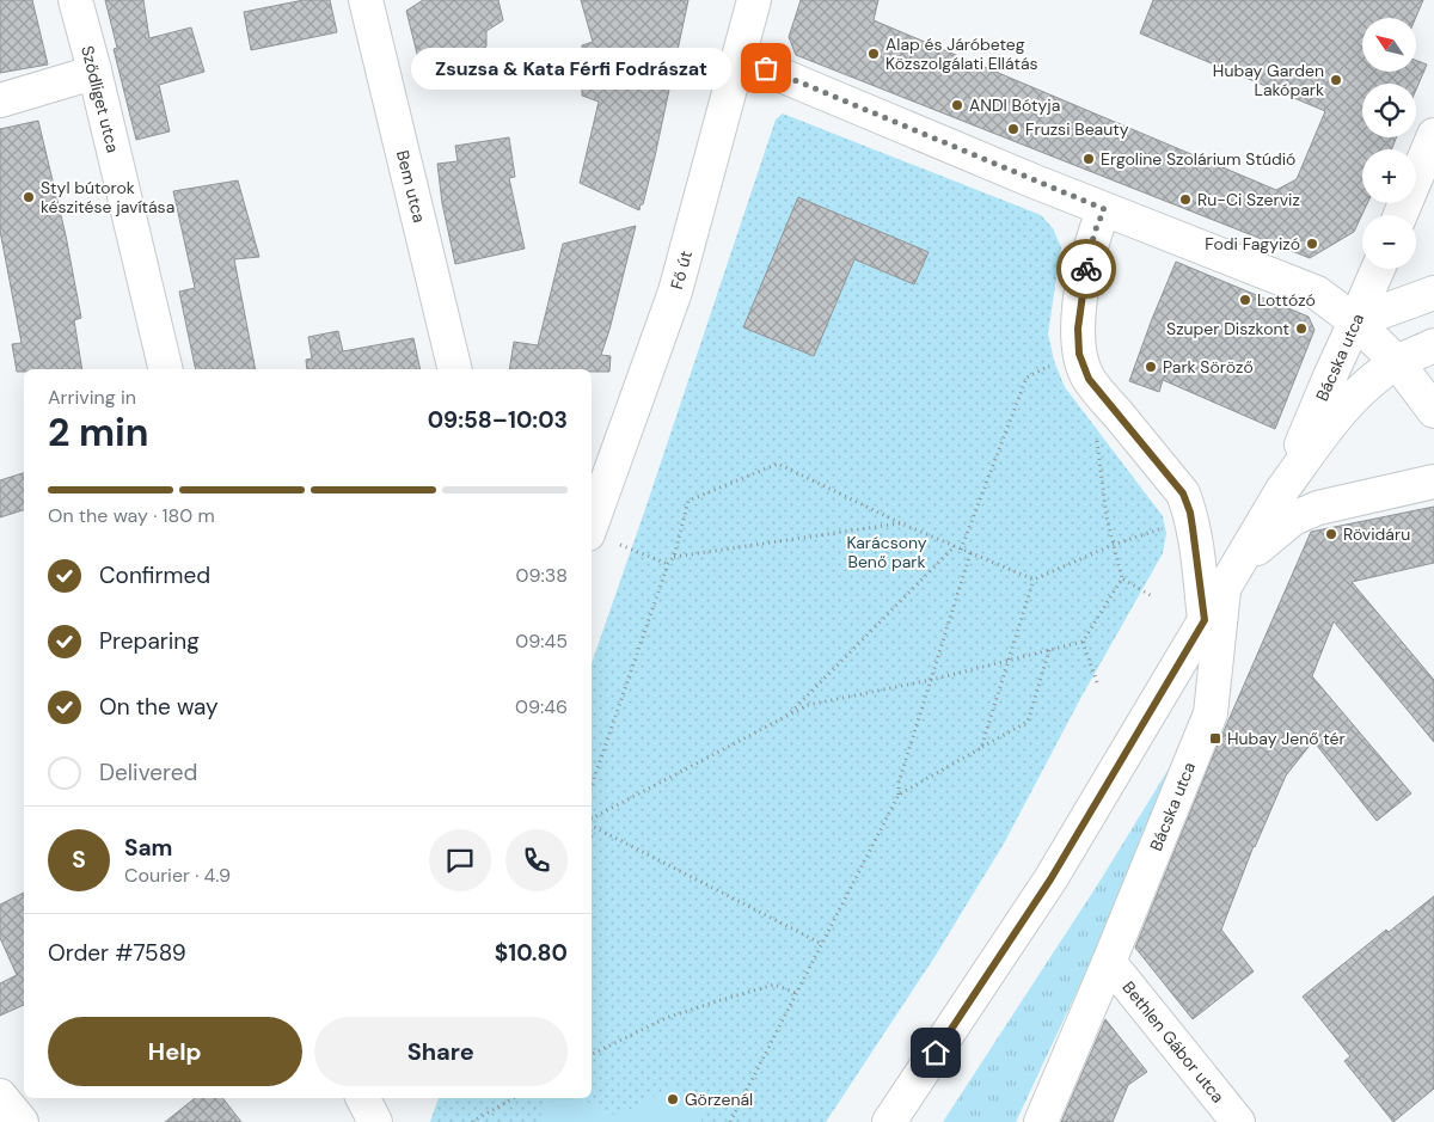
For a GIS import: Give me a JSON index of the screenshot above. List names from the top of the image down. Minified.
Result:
{"streets":{"street":["Sződliget utca","Bem utca","Fő út","Bácska utca","Bethlen Gábor utca"]},"crossings":[["Bácska utca","Bethlen Gábor utca"]],"parks":["Karácsony Benő park"],"places":{"other":["Alap és Járóbeteg Közszolgálati Ellátás","Zsuzsa & Kata Férfi Fodrászat","Hubay Garden Lakópark","ANDI Bótyja","Fruzsi Beauty","Ergoline Szolárium Stúdió","Styl bútorok készitése javítása","Ru-Ci Szerviz","Fodi Fagyizó","Lottózó","Szuper Diszkont","Park Söröző","Rövidáru","Görzenál"],"transit":["Hubay Jenő tér"]},"north":"top left","page":{"map_buttons":["+","−"],"bubble":"Zsuzsa & Kata Férfi Fodrászat","heading":["2 min","Arriving in","09:58–10:03"],"panel":["Sam","Courier · 4.9","Order #7589","$10.80"],"bar":"On the way · 180 m","list":[["Confirmed","09:38"],["Preparing","09:45"],["On the way","09:46"],"Delivered"],"round":"S","buttons":["Help","Share"]}}
